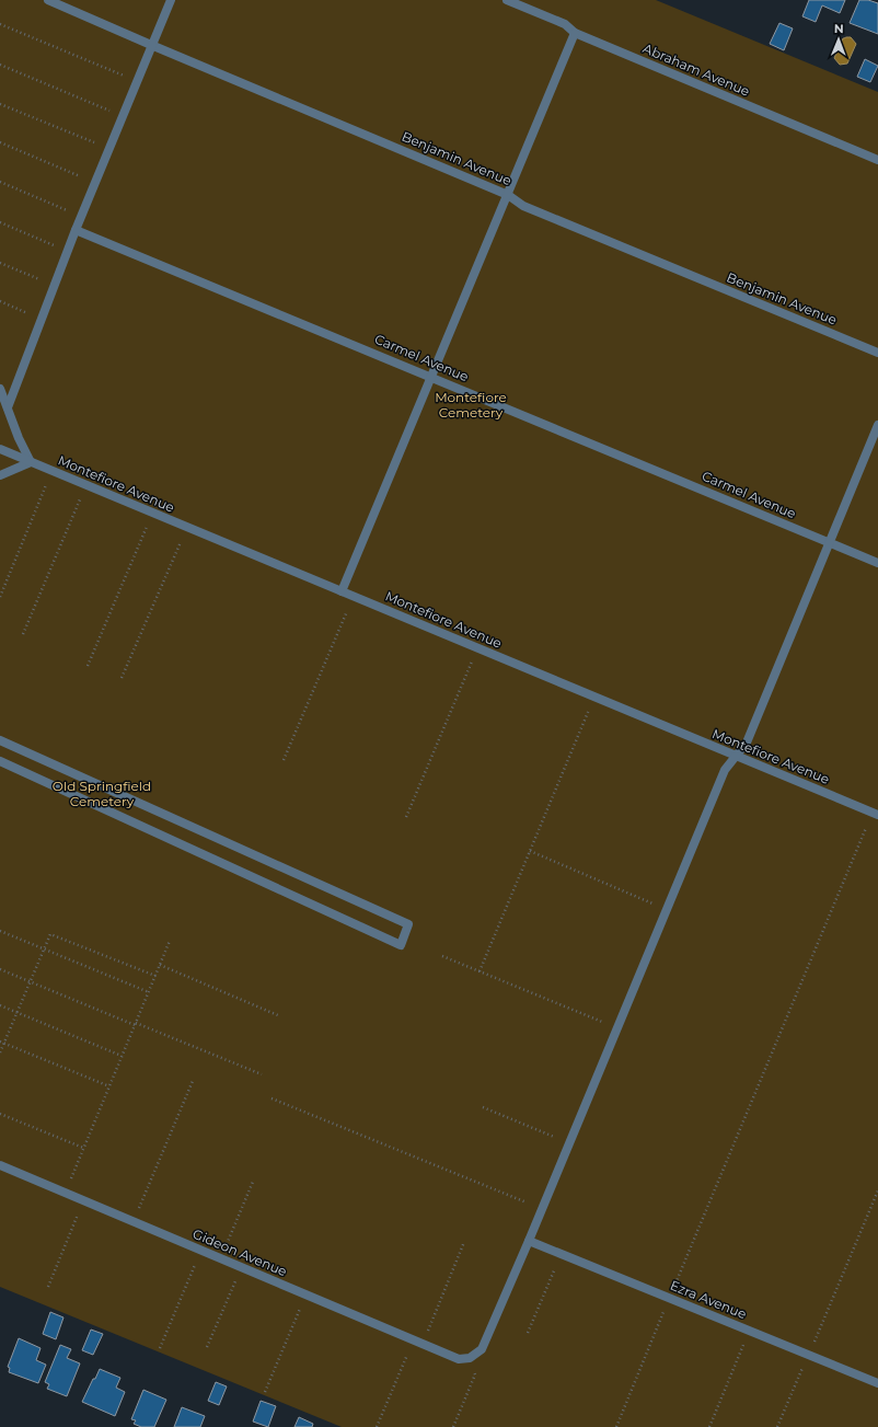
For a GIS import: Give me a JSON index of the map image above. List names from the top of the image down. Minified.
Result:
{"streets":{"lane":["Abraham Avenue","Benjamin Avenue","Carmel Avenue","Montefiore Avenue","Gideon Avenue","Ezra Avenue"]},"parks":["Montefiore Cemetery","Old Springfield Cemetery"],"north":"top"}
